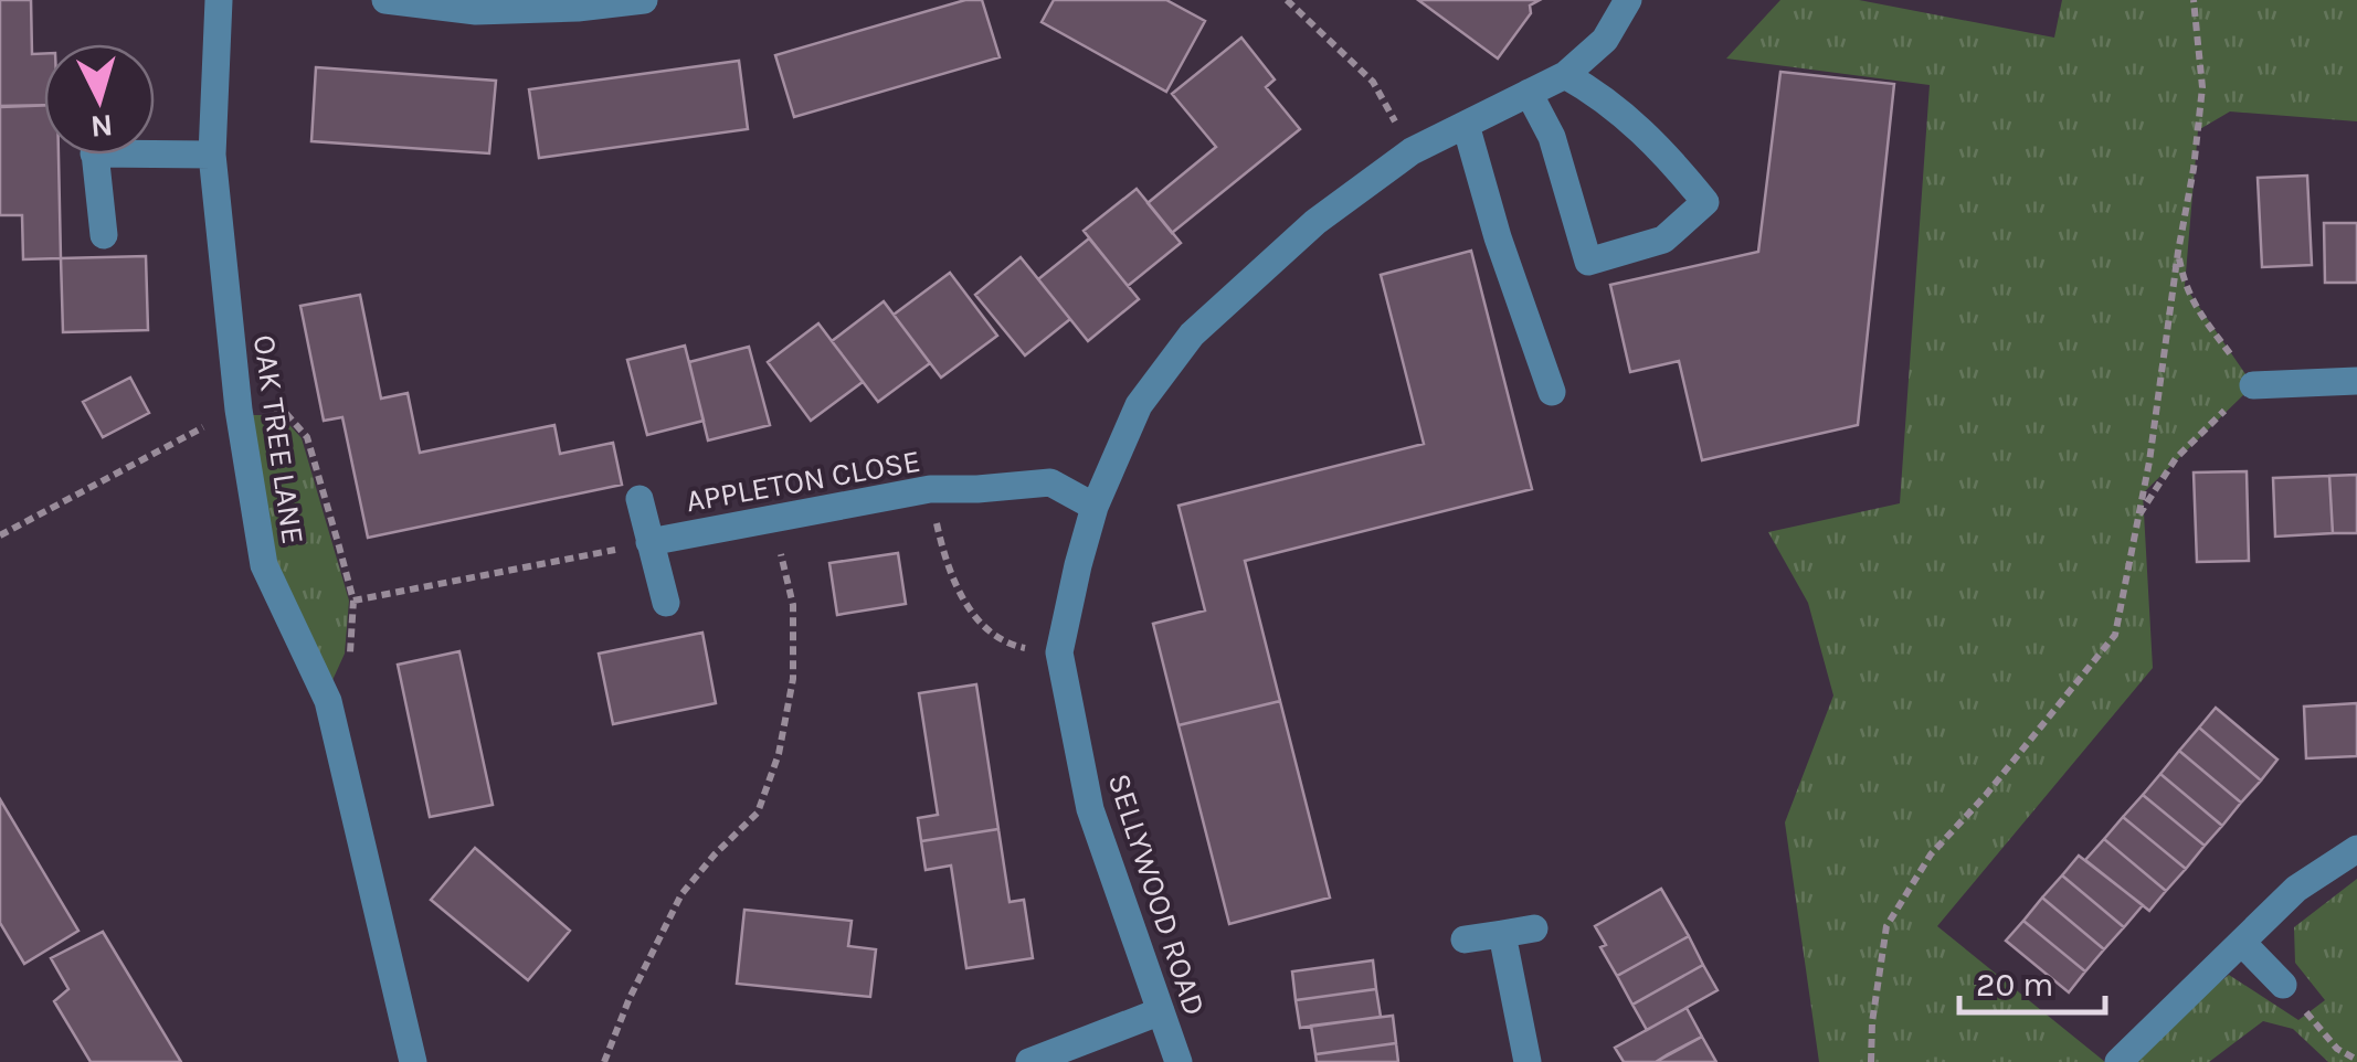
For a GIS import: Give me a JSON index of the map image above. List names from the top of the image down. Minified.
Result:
{"streets":{"street":["OAK TREE LANE","APPLETON CLOSE","SELLYWOOD ROAD"]},"crossings":[["APPLETON CLOSE","SELLYWOOD ROAD"]],"scale_bar":"20 m","north":"bottom"}
